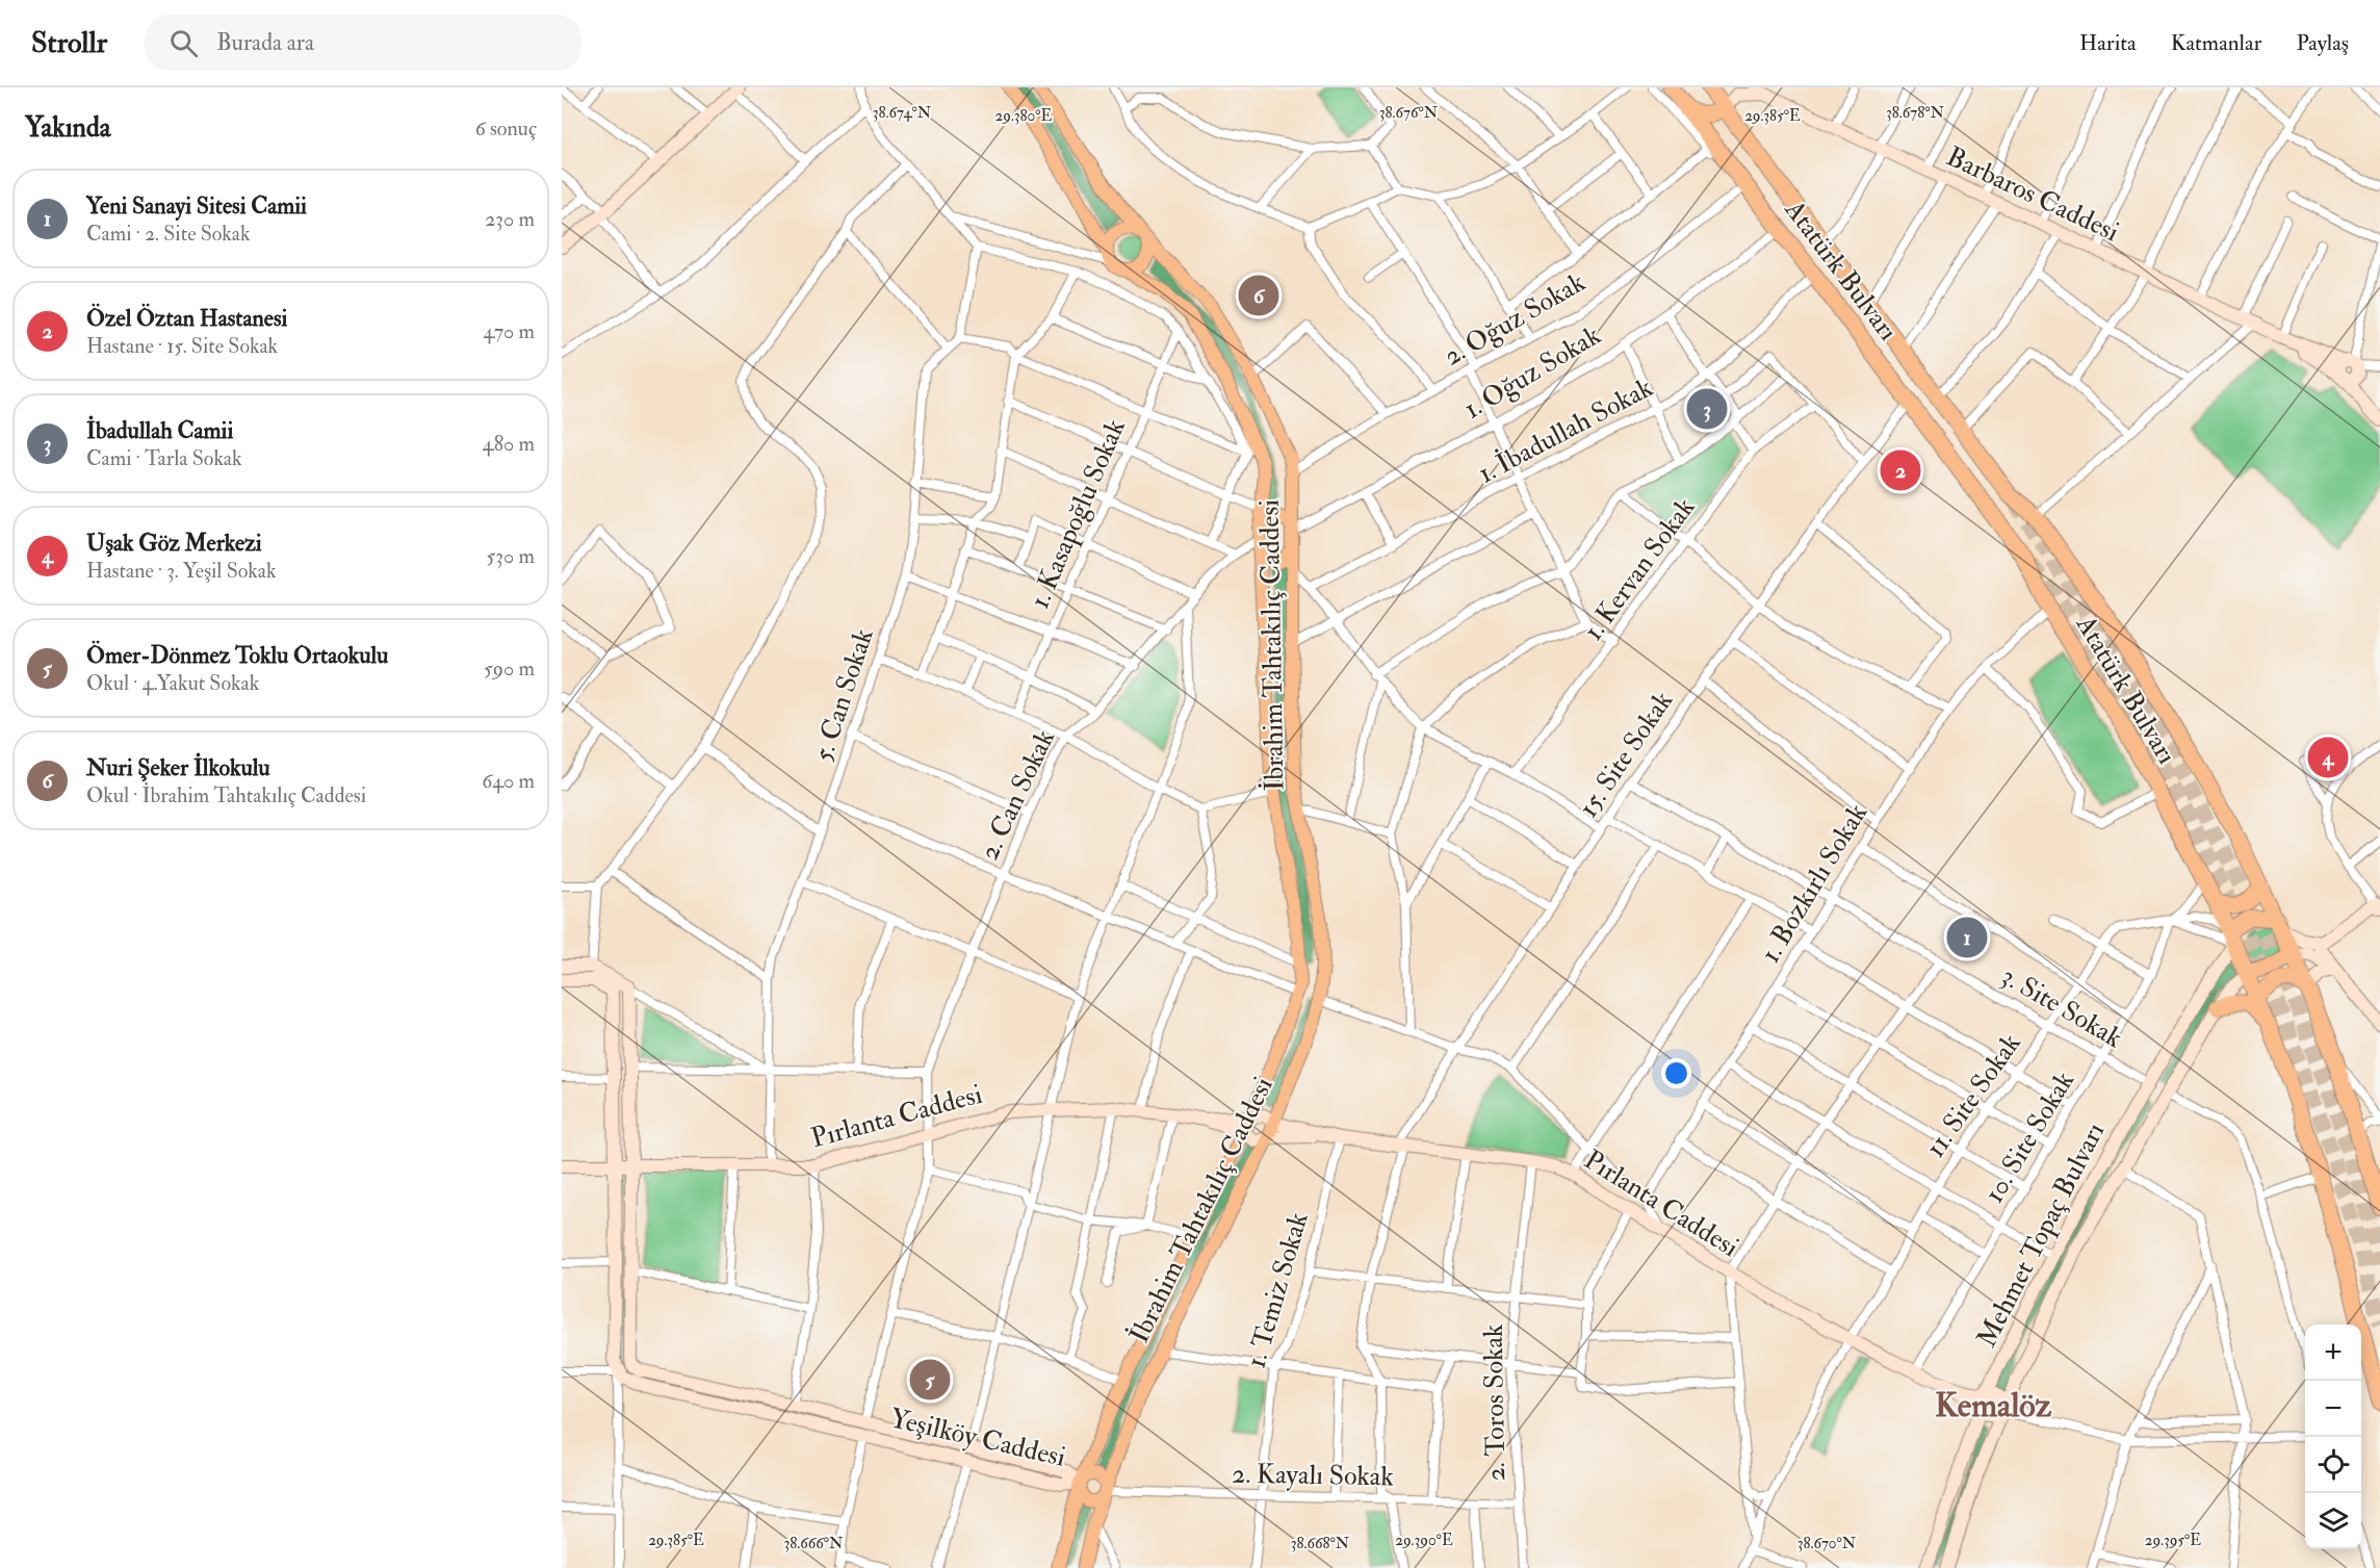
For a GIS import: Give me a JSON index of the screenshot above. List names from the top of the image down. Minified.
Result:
{"streets":{"highway":["Atatürk Bulvarı"],"main road":["İbrahim Tahtakılıç Caddesi"],"street":["Barbaros Caddesi","2. Oğuz Sokak","1. Oğuz Sokak","1. İbadullah Sokak","1. Kasapoğlu Sokak","1. Kervan Sokak","5. Can Sokak","15. Site Sokak","2. Can Sokak","1. Bozkırlı Sokak","3. Site Sokak","11. Site Sokak","Pırlanta Caddesi","10. Site Sokak","Mehmet Topaç Bulvarı","1. Temiz Sokak","2. Toros Sokak","Yeşilköy Caddesi","2. Kayalı Sokak"]},"crossings":[["Atatürk Bulvarı","2. Oğuz Sokak"],["Atatürk Bulvarı","1. Oğuz Sokak"],["Atatürk Bulvarı","1. İbadullah Sokak"],["Atatürk Bulvarı","15. Site Sokak"],["Atatürk Bulvarı","1. Bozkırlı Sokak"],["Atatürk Bulvarı","11. Site Sokak"],["Atatürk Bulvarı","Mehmet Topaç Bulvarı"],["2. Oğuz Sokak","İbrahim Tahtakılıç Caddesi"],["1. Oğuz Sokak","İbrahim Tahtakılıç Caddesi"],["1. Oğuz Sokak","2. Can Sokak"],["İbrahim Tahtakılıç Caddesi","2. Can Sokak"],["İbrahim Tahtakılıç Caddesi","Pırlanta Caddesi"],["İbrahim Tahtakılıç Caddesi","Yeşilköy Caddesi"],["İbrahim Tahtakılıç Caddesi","2. Kayalı Sokak"],["5. Can Sokak","Pırlanta Caddesi"],["15. Site Sokak","3. Site Sokak"],["15. Site Sokak","Pırlanta Caddesi"],["2. Can Sokak","Pırlanta Caddesi"],["2. Can Sokak","Yeşilköy Caddesi"],["1. Bozkırlı Sokak","3. Site Sokak"],["3. Site Sokak","11. Site Sokak"],["3. Site Sokak","10. Site Sokak"],["3. Site Sokak","Mehmet Topaç Bulvarı"],["11. Site Sokak","Pırlanta Caddesi"],["11. Site Sokak","10. Site Sokak"],["11. Site Sokak","Mehmet Topaç Bulvarı"],["Pırlanta Caddesi","10. Site Sokak"],["Pırlanta Caddesi","Mehmet Topaç Bulvarı"],["Pırlanta Caddesi","1. Temiz Sokak"],["Pırlanta Caddesi","2. Toros Sokak"],["1. Temiz Sokak","2. Kayalı Sokak"],["2. Toros Sokak","2. Kayalı Sokak"],["Yeşilköy Caddesi","2. Kayalı Sokak"]],"districts":["Kemalöz"],"page":{"header":"Strollr","search":"Burada ara","nav":["Harita","Katmanlar","Paylaş"],"heading":["Yakında","6 sonuç"],"list":[{"mark":"1","name":"Yeni Sanayi Sitesi Camii","note":"Cami · 2. Site Sokak","value":"230 m"},{"mark":"2","name":"Özel Öztan Hastanesi","note":"Hastane · 15. Site Sokak","value":"470 m"},{"mark":"3","name":"İbadullah Camii","note":"Cami · Tarla Sokak","value":"480 m"},{"mark":"4","name":"Uşak Göz Merkezi","note":"Hastane · 3. Yeşil Sokak","value":"530 m"},{"mark":"5","name":"Ömer-Dönmez Toklu Ortaokulu","note":"Okul · 4.Yakut Sokak","value":"590 m"},{"mark":"6","name":"Nuri Şeker İlkokulu","note":"Okul · İbrahim Tahtakılıç Caddesi","value":"640 m"}],"pins":["6","3","2","4","1","5"],"map_buttons":["+","−"]},"coordinates":["38.674°N","38.678°N","38.676°N","29.380°E","29.385°E","29.390°E","29.395°E","38.666°N","38.668°N","38.670°N"]}
